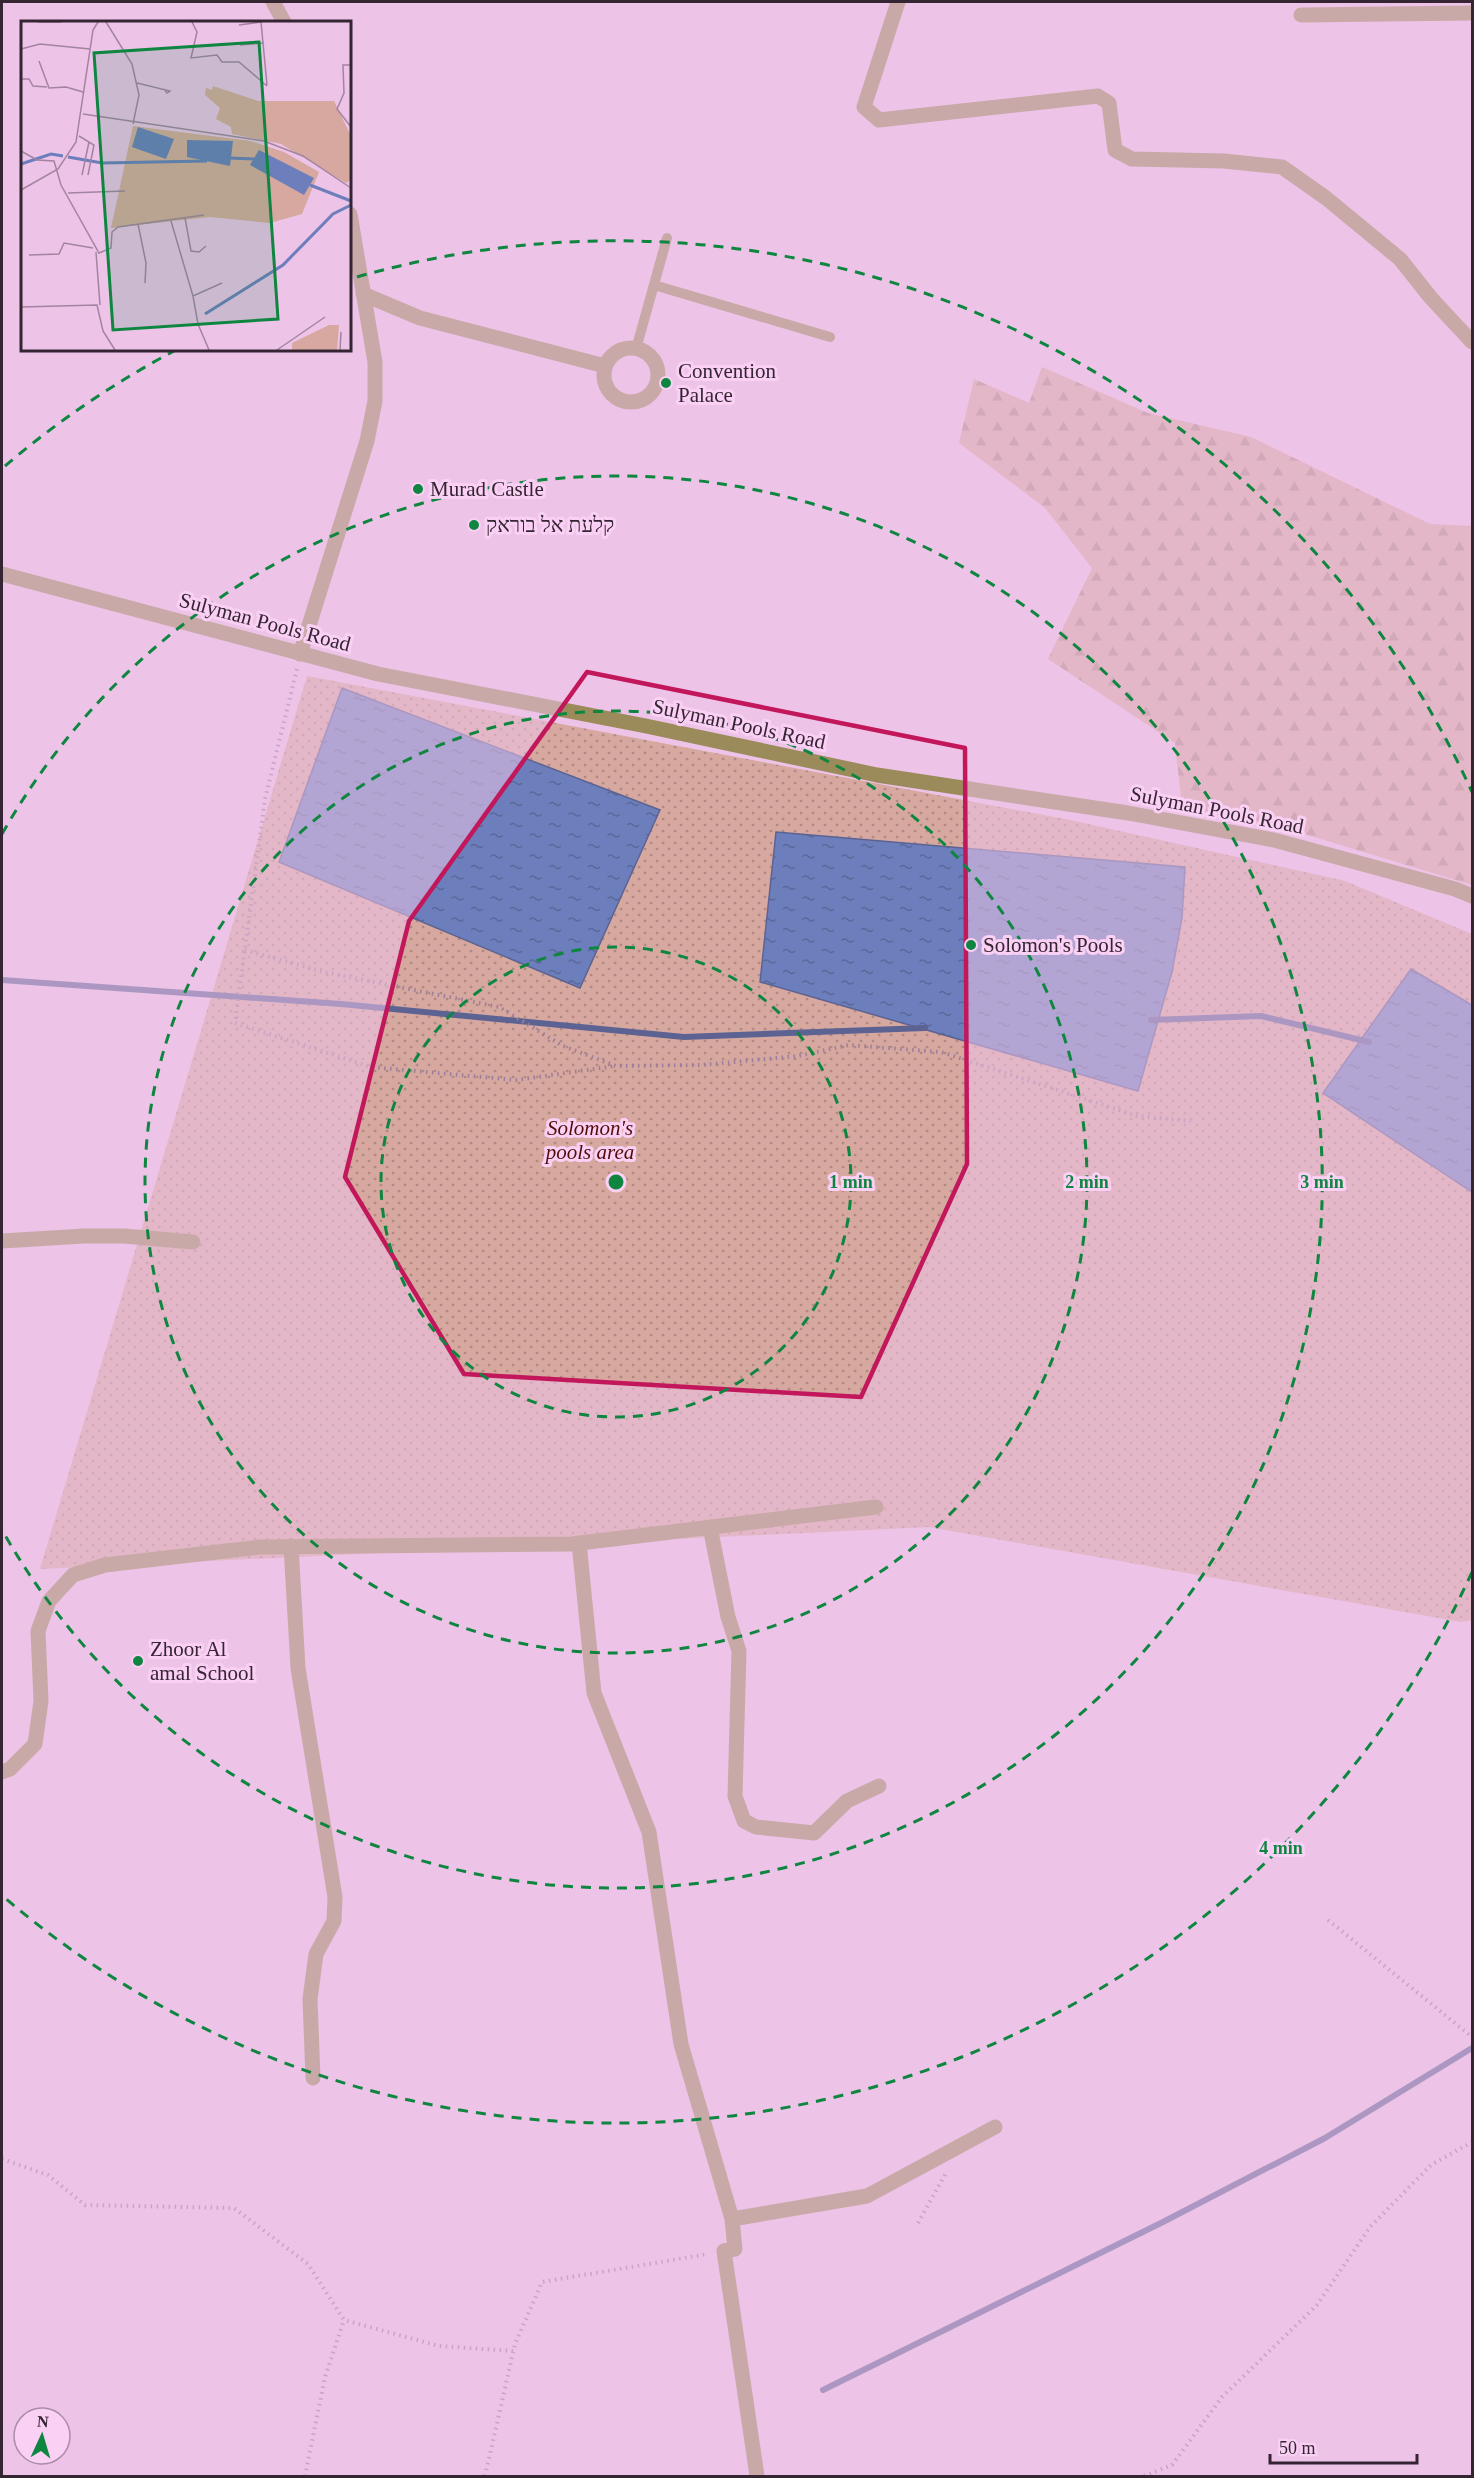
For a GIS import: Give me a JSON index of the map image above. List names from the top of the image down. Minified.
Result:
{"streets":{"street":["Sulyman Pools Road"]},"parks":["Solomon's pools area"],"places":["Convention Palace","Murad Castle","קלעת אל בוראק","Solomon's Pools","Zhoor Al amal School"],"scale_bar":"50 m","north":"top","rings":["1 min","2 min","3 min","4 min"]}
